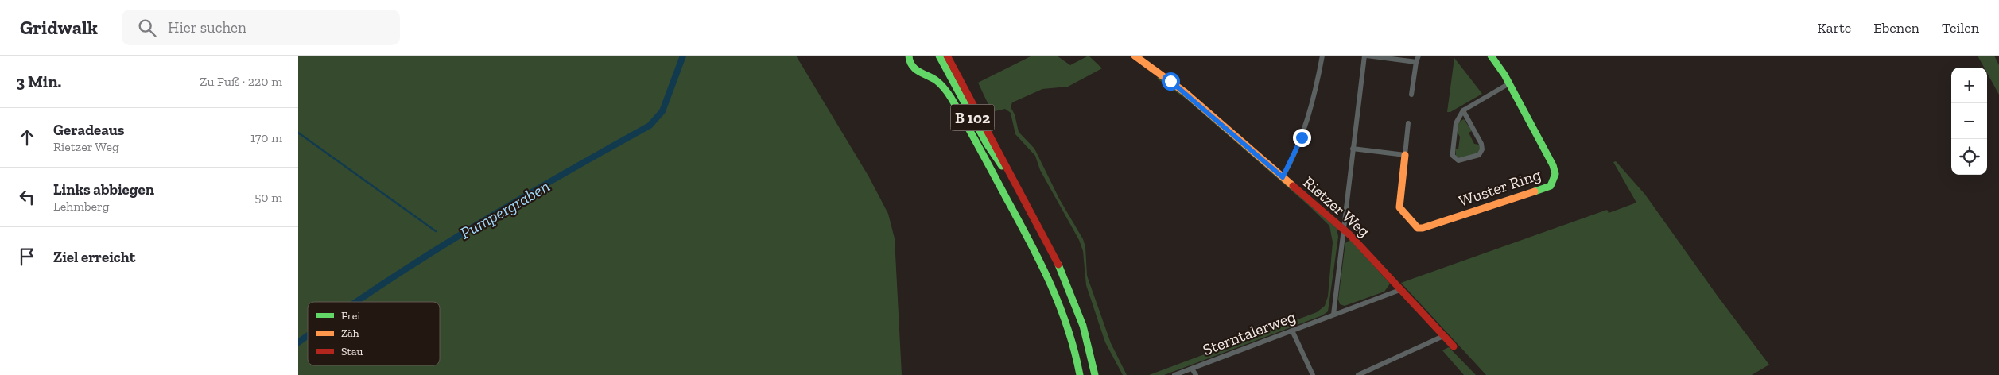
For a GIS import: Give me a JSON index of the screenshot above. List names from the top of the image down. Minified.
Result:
{"streets":{"street":["B 102","Wuster Ring","Rietzer Weg","Sterntalerweg"]},"crossings":[["Rietzer Weg","Sterntalerweg"]],"water":["Pumpergraben"],"legend":["Frei","Zäh","Stau"],"page":{"header":"Gridwalk","search":"Hier suchen","nav":["Karte","Ebenen","Teilen"],"heading":["3 Min.","Zu Fuß · 220 m"],"map_buttons":["+","−"],"list":[["Geradeaus","Rietzer Weg","170 m"],["Links abbiegen","Lehmberg","50 m"],"Ziel erreicht"]}}
